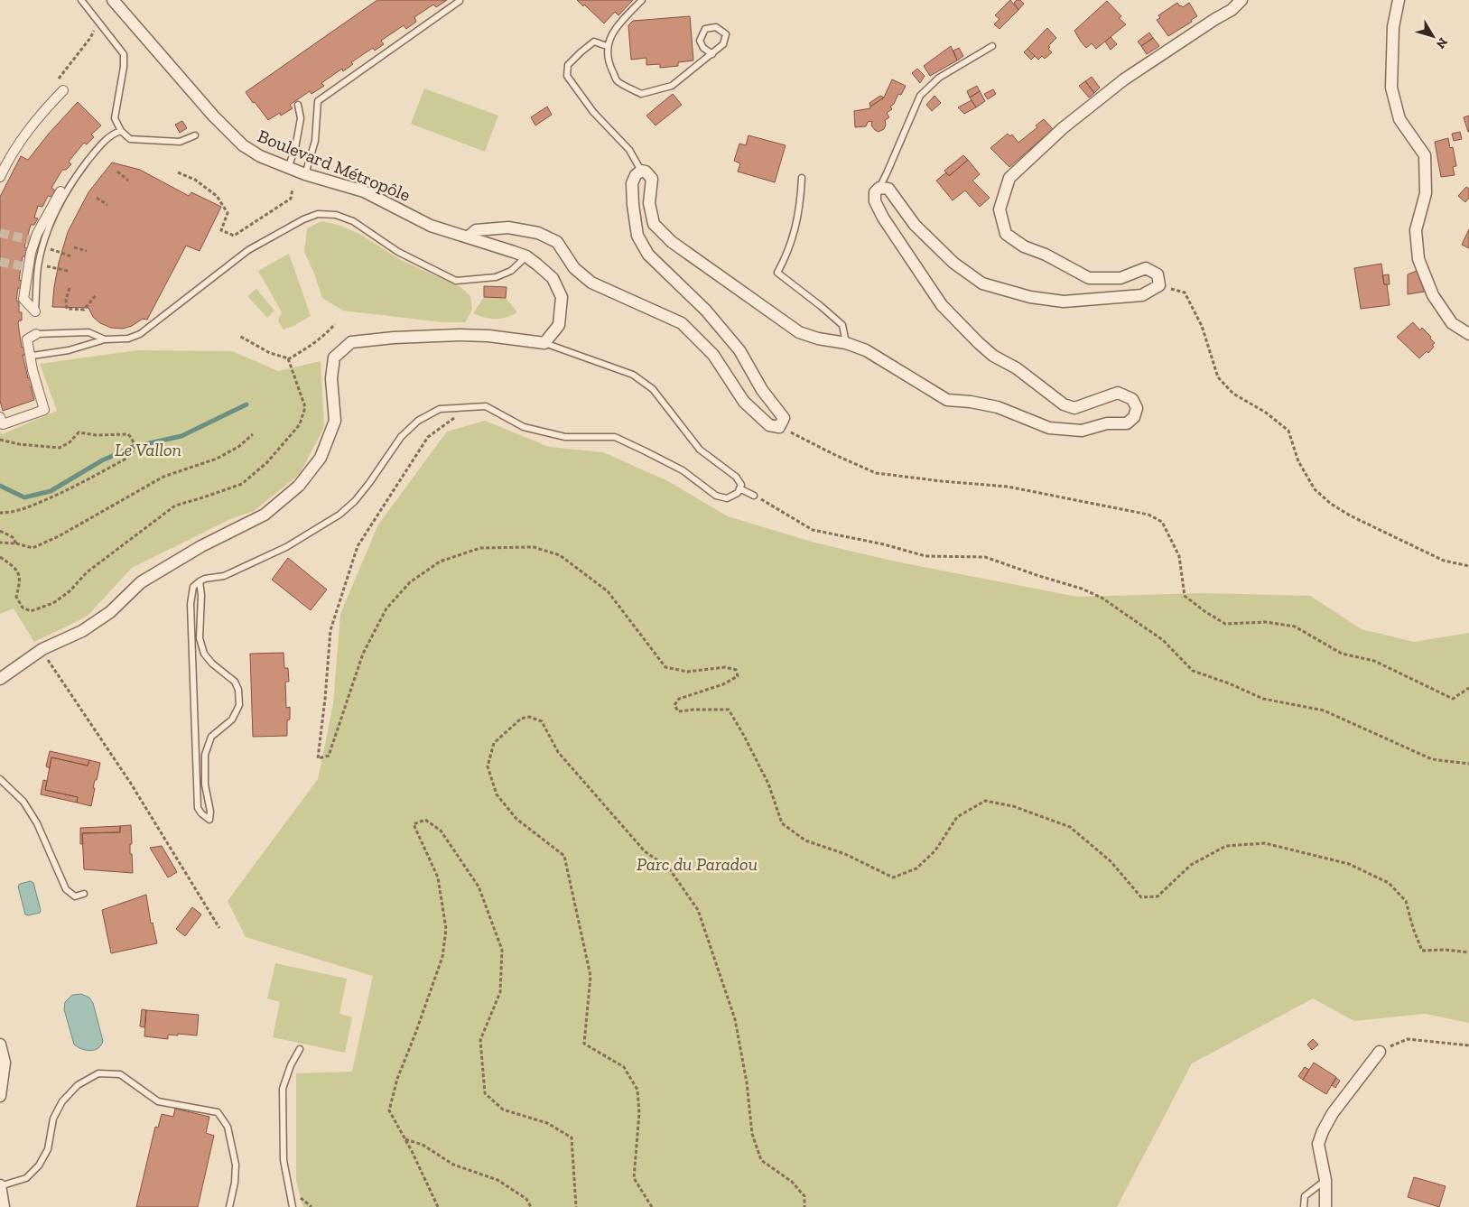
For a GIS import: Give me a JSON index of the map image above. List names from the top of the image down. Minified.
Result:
{"streets":{"street":["Boulevard Métropôle"]},"parks":["Le Vallon","Parc du Paradou"],"north":"bottom right"}
